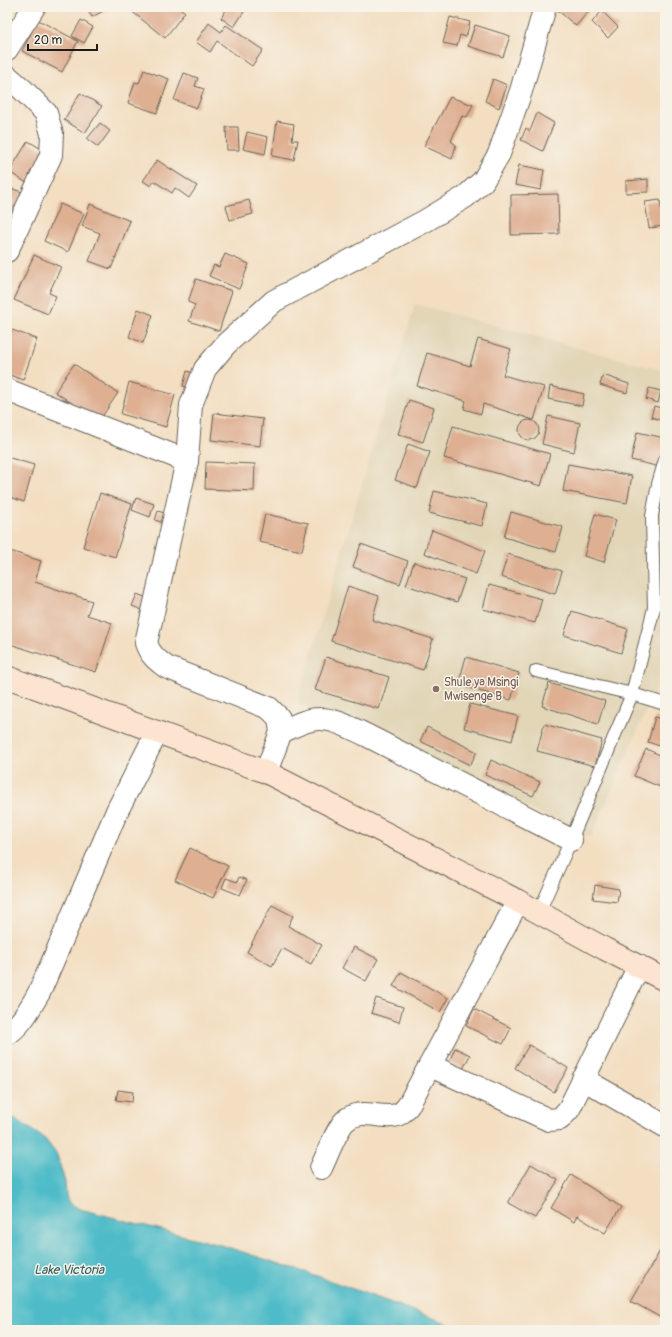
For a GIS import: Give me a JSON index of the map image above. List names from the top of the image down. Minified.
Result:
{"water":["Lake Victoria"],"places":["Shule ya Msingi Mwisenge B"],"scale_bar":"20 m"}
